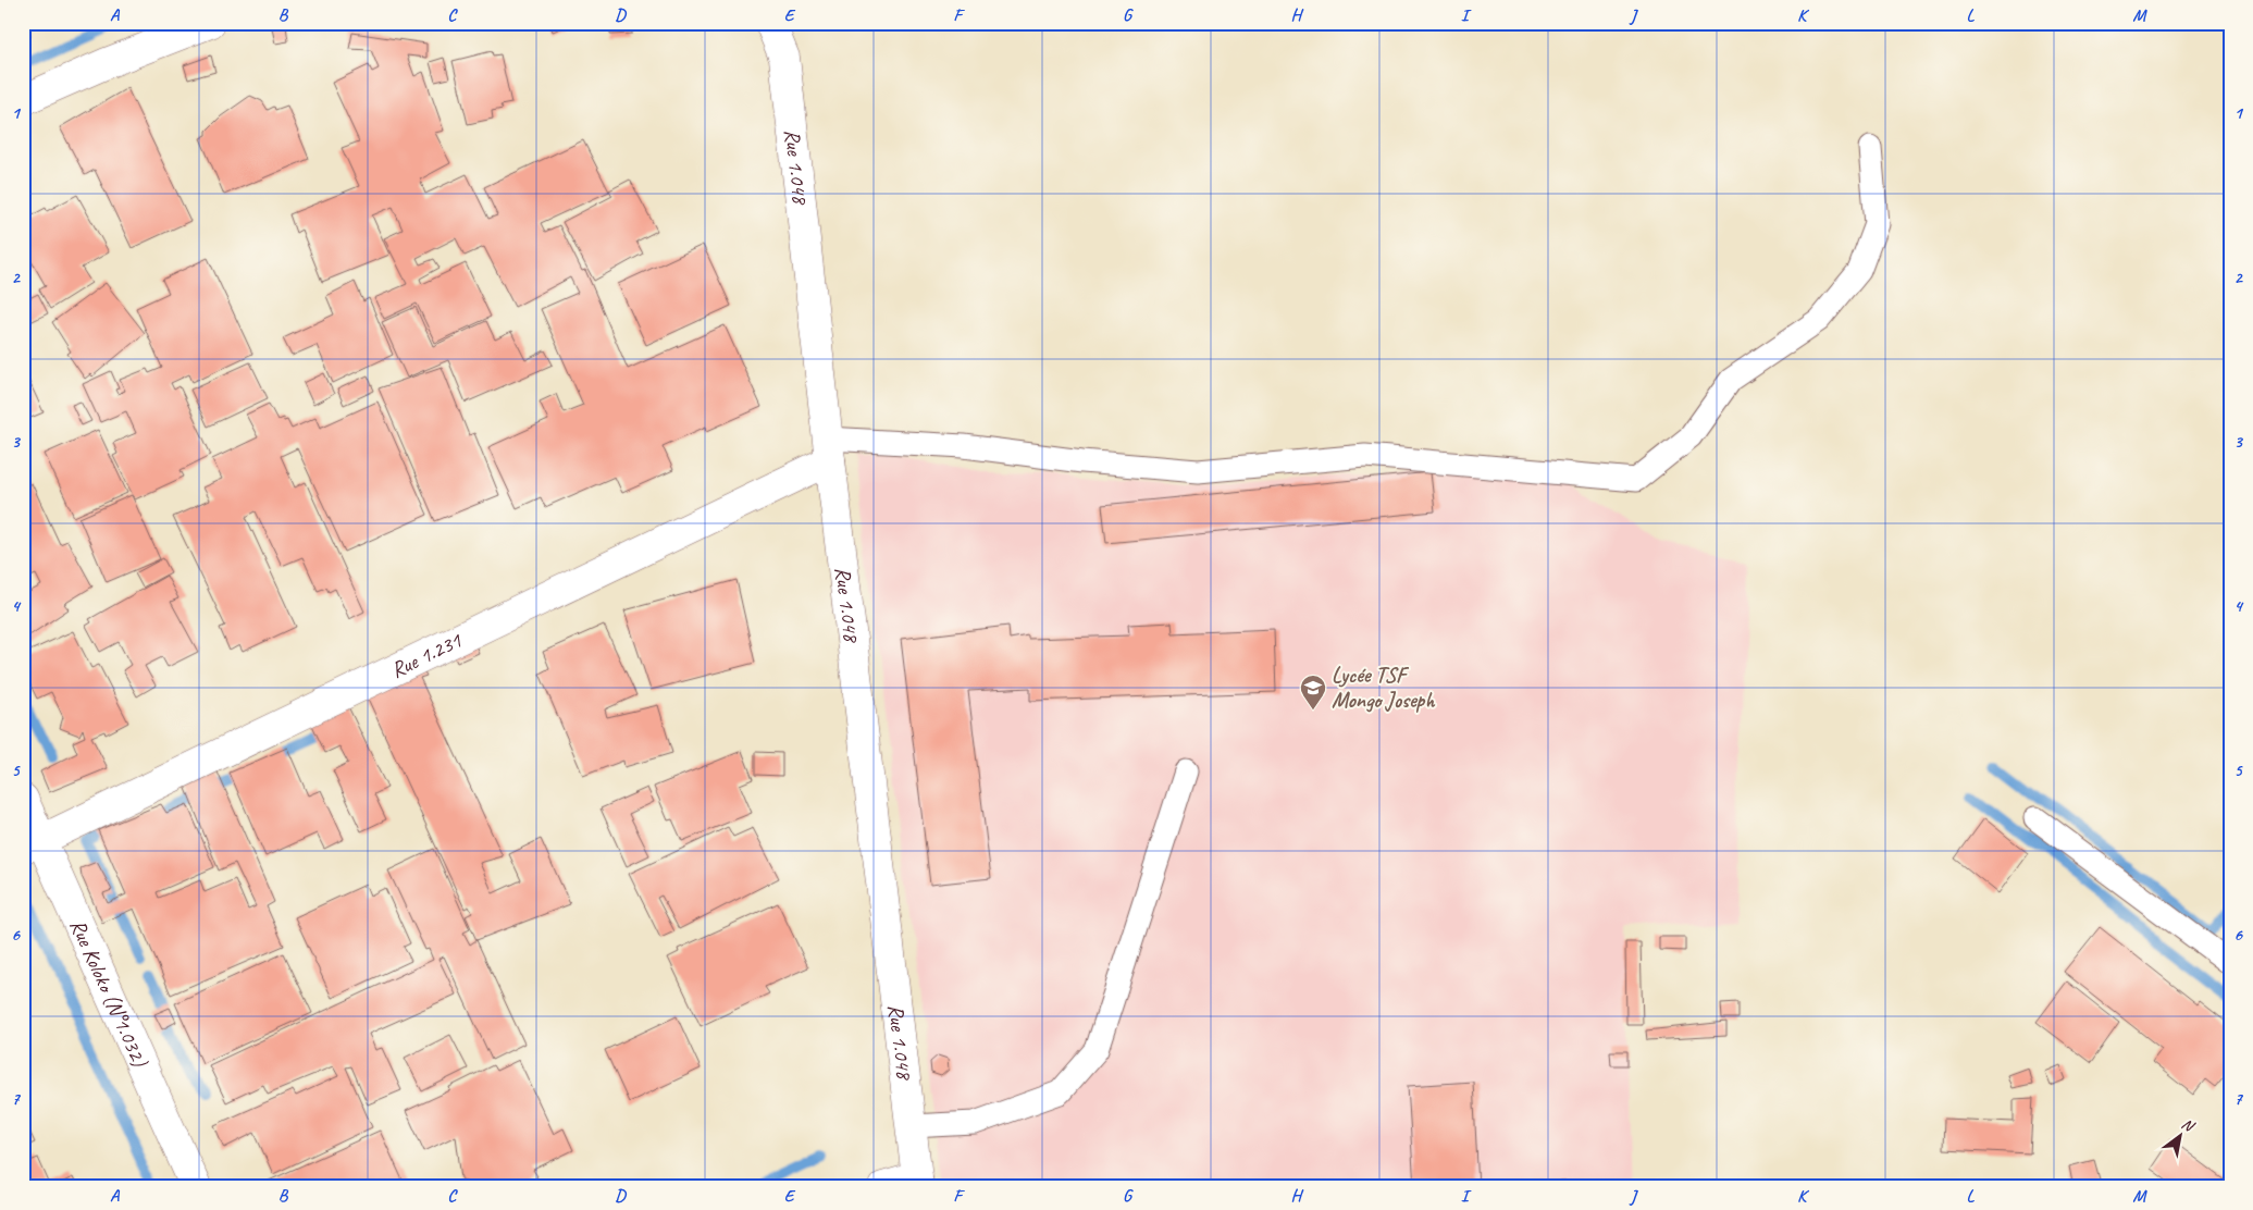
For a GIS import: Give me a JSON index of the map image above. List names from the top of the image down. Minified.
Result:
{"streets":{"street":["Rue 1.048","Rue 1.231","Rue Koloko (N°1.032)"]},"crossings":[["Rue 1.048","Rue 1.231"],["Rue 1.231","Rue Koloko (N°1.032)"]],"places":{"school or university":["Lycée TSF Mongo Joseph"]},"north":"top right","grid":{"columns":["A","B","C","D","E","F","G","H","I","J","K","L","M"],"rows":["1","2","3","4","5","6","7"]}}
